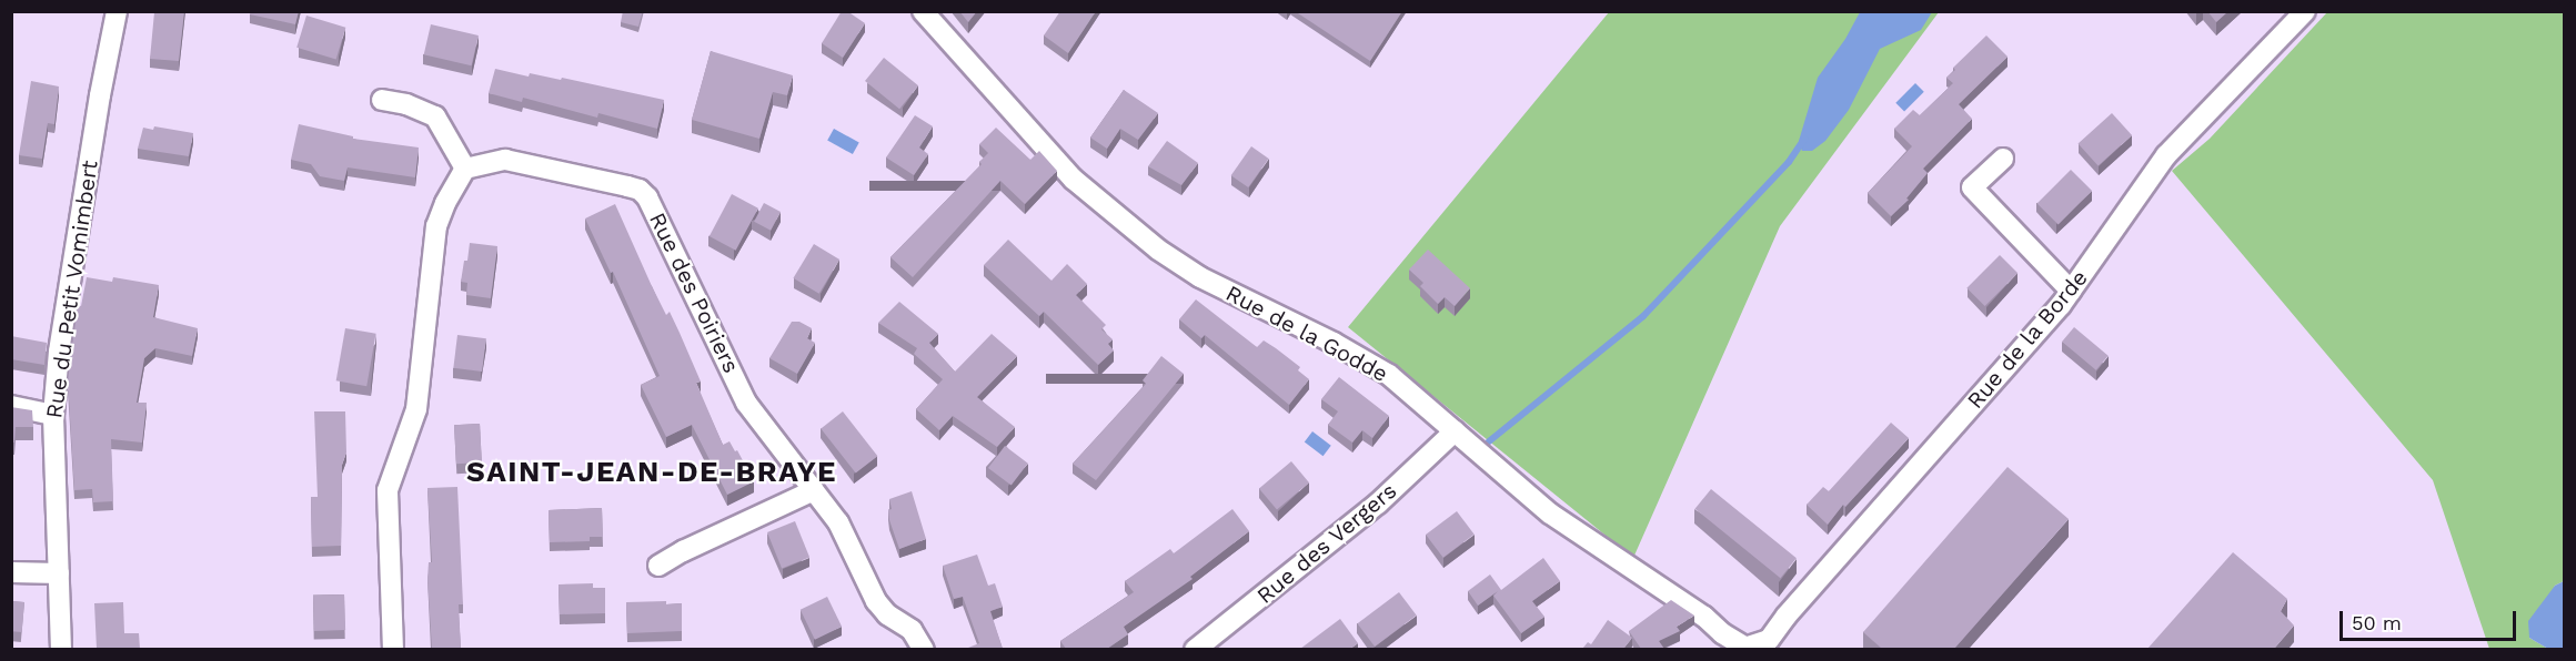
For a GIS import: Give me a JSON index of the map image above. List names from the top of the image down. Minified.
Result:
{"streets":{"street":["Rue du Petit Vomimbert","Rue des Poiriers","Rue de la Godde","Rue de la Borde","Rue des Vergers"]},"crossings":[["Rue de la Godde","Rue de la Borde"],["Rue de la Godde","Rue des Vergers"]],"districts":["SAINT-JEAN-DE-BRAYE"],"scale_bar":"50 m"}
